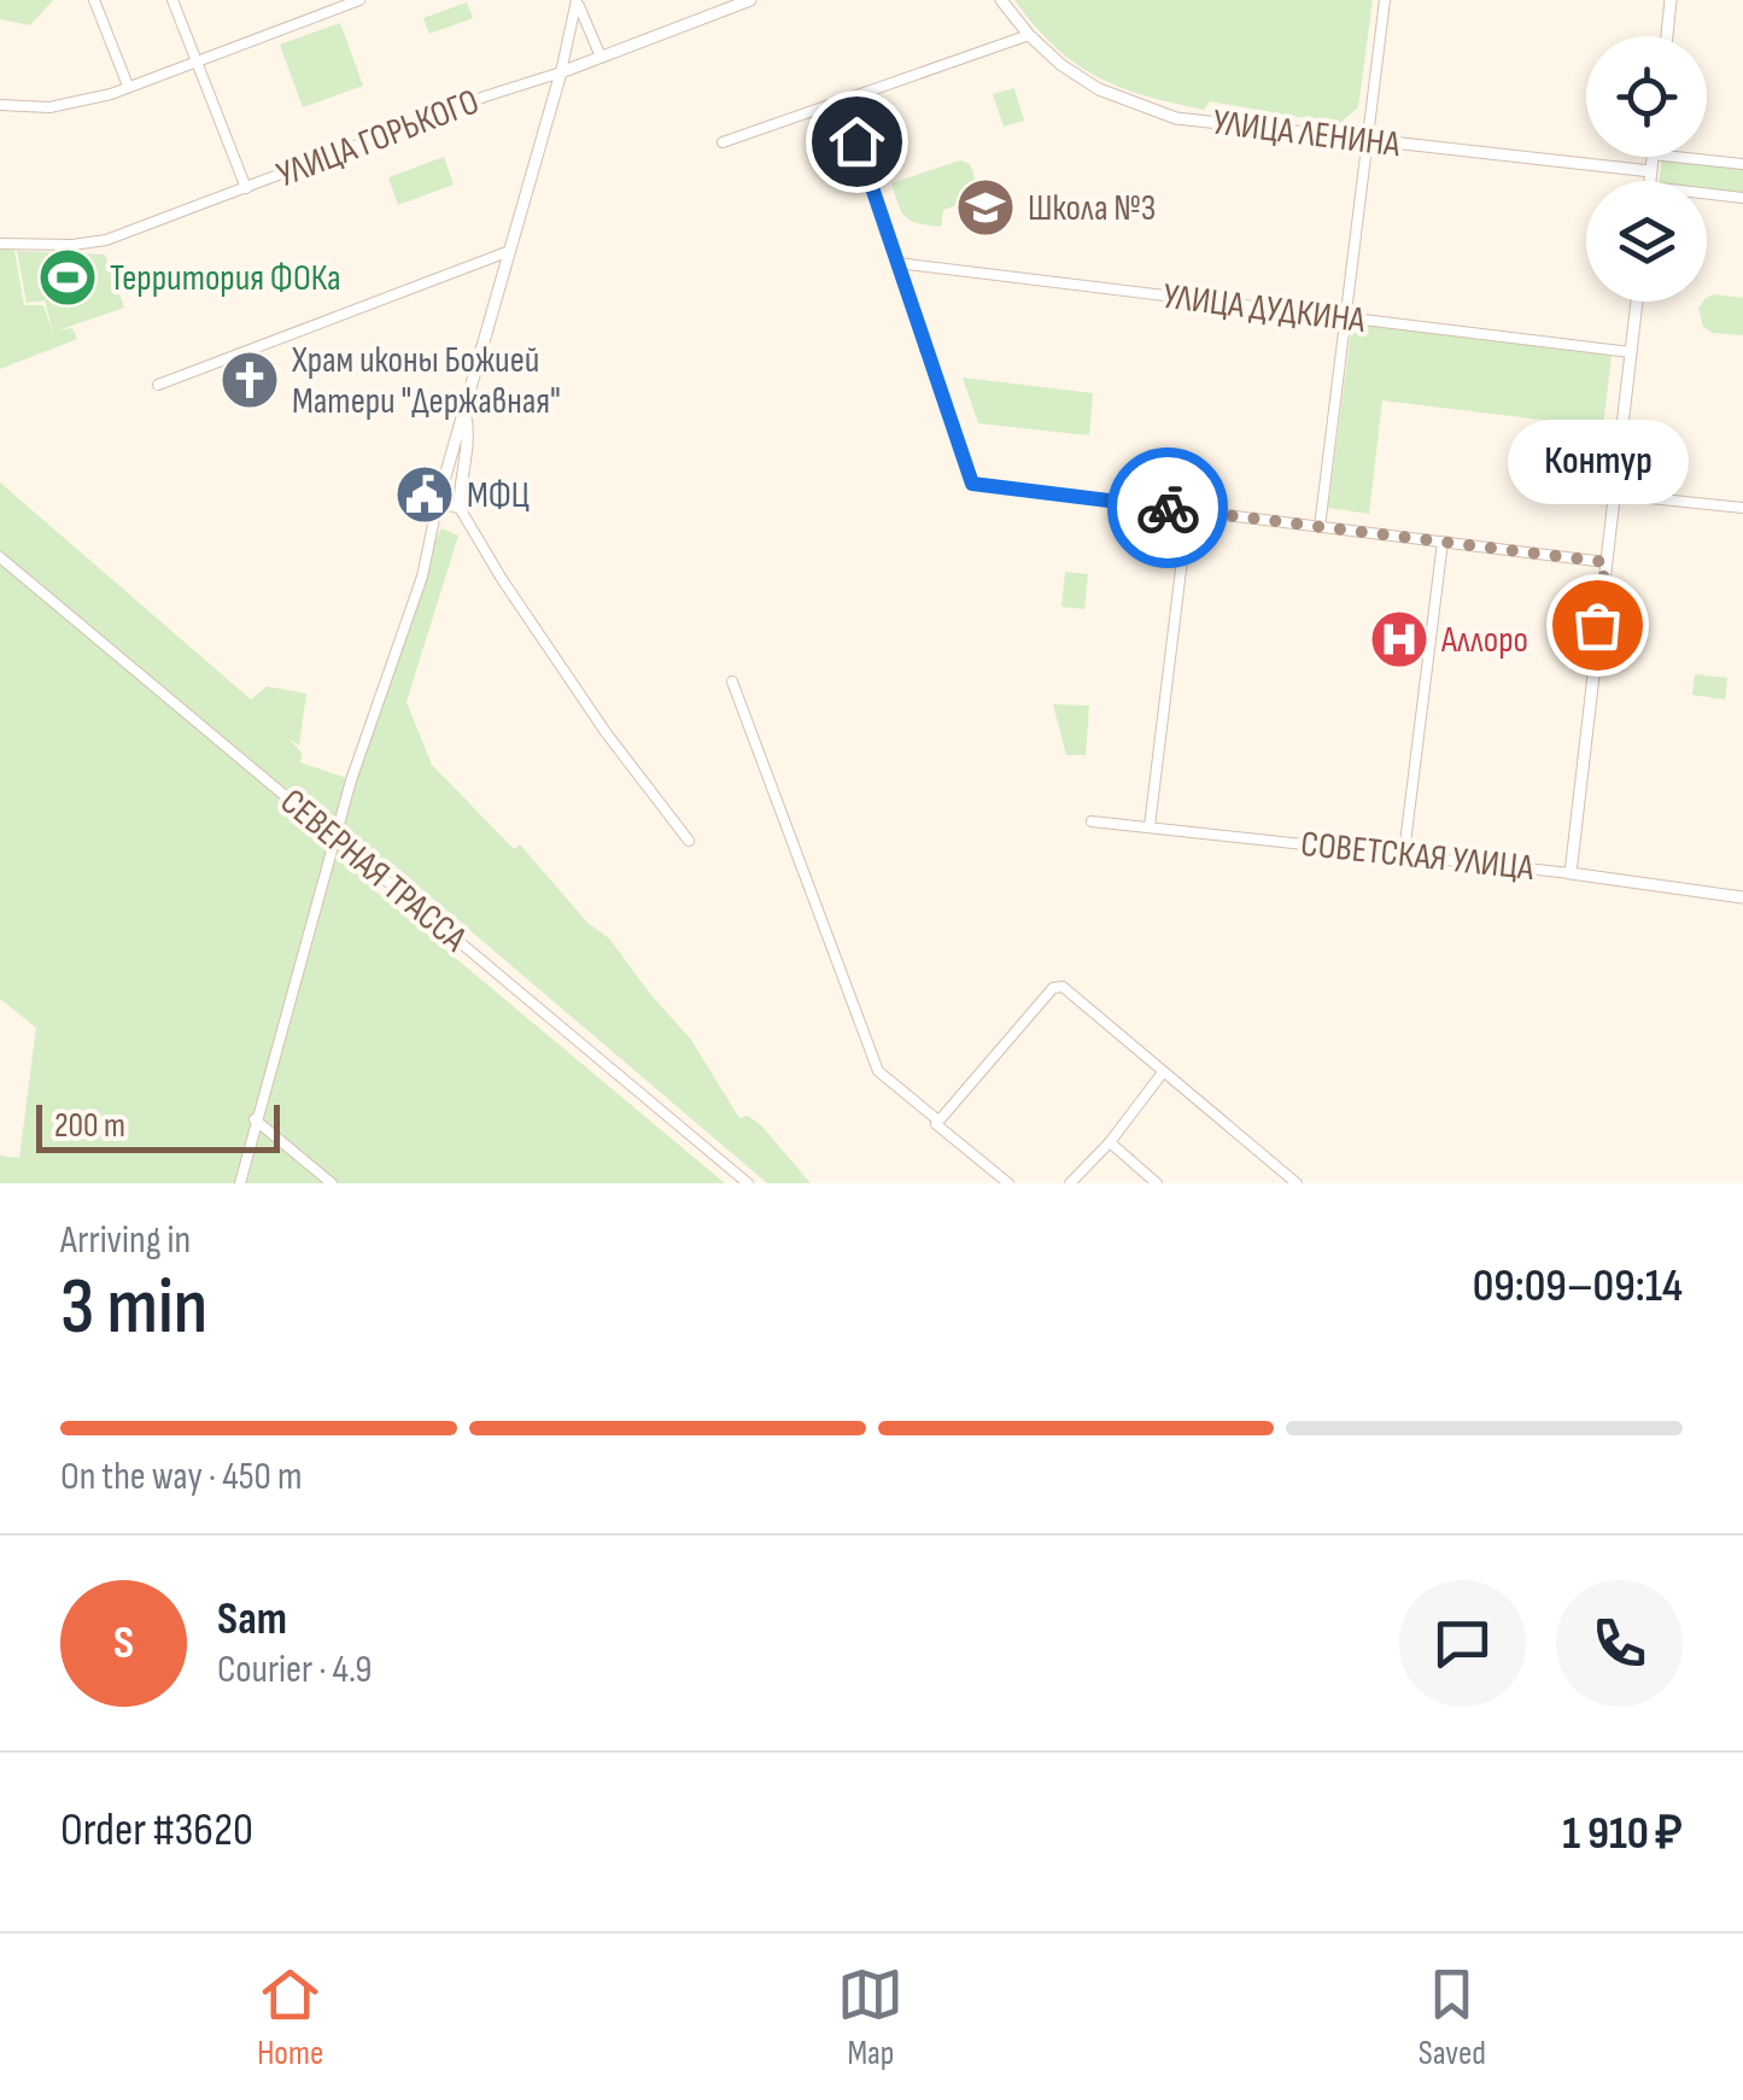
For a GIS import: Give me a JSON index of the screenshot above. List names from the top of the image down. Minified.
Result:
{"streets":{"street":["УЛИЦА ЛЕНИНА","УЛИЦА ГОРЬКОГО","УЛИЦА ДУДКИНА","СОВЕТСКАЯ УЛИЦА","СЕВЕРНАЯ ТРАССА"]},"places":{"school or university":["Школа №3"],"sports":["Территория ФОКа"],"church":["Храм иконы Божией Матери \"Державная\""],"public building":["МФЦ"],"other":["Контур"],"hospital":["Аллоро"]},"scale_bar":"200 m","page":{"bubble":"Контур","scale":"200 m","heading":["3 min","Arriving in","09:09–09:14"],"panel":["Sam","Courier · 4.9","Order #3620","1 910 ₽"],"bar":"On the way · 450 m","round":"S","tabs":["Home","Map","Saved"]}}
